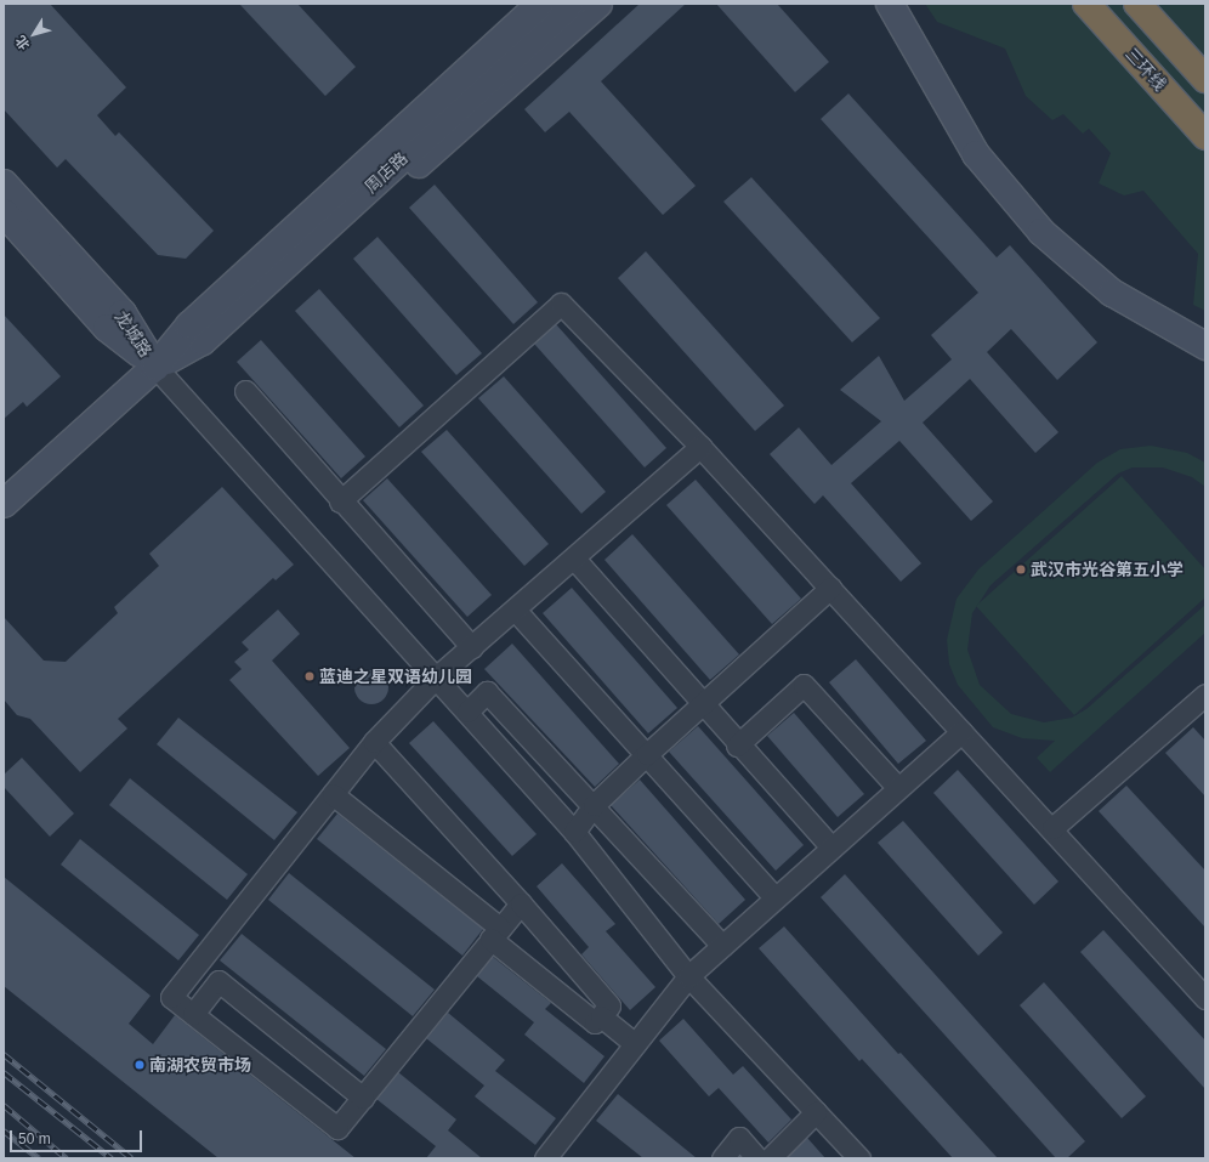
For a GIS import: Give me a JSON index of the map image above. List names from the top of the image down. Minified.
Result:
{"streets":{"highway":["三环线"],"street":["周店路","龙城路"]},"crossings":[["周店路","龙城路"]],"places":["武汉市光谷第五小学","蓝迪之星双语幼儿园","南湖农贸市场"],"scale_bar":"50 m","north":"bottom left"}
